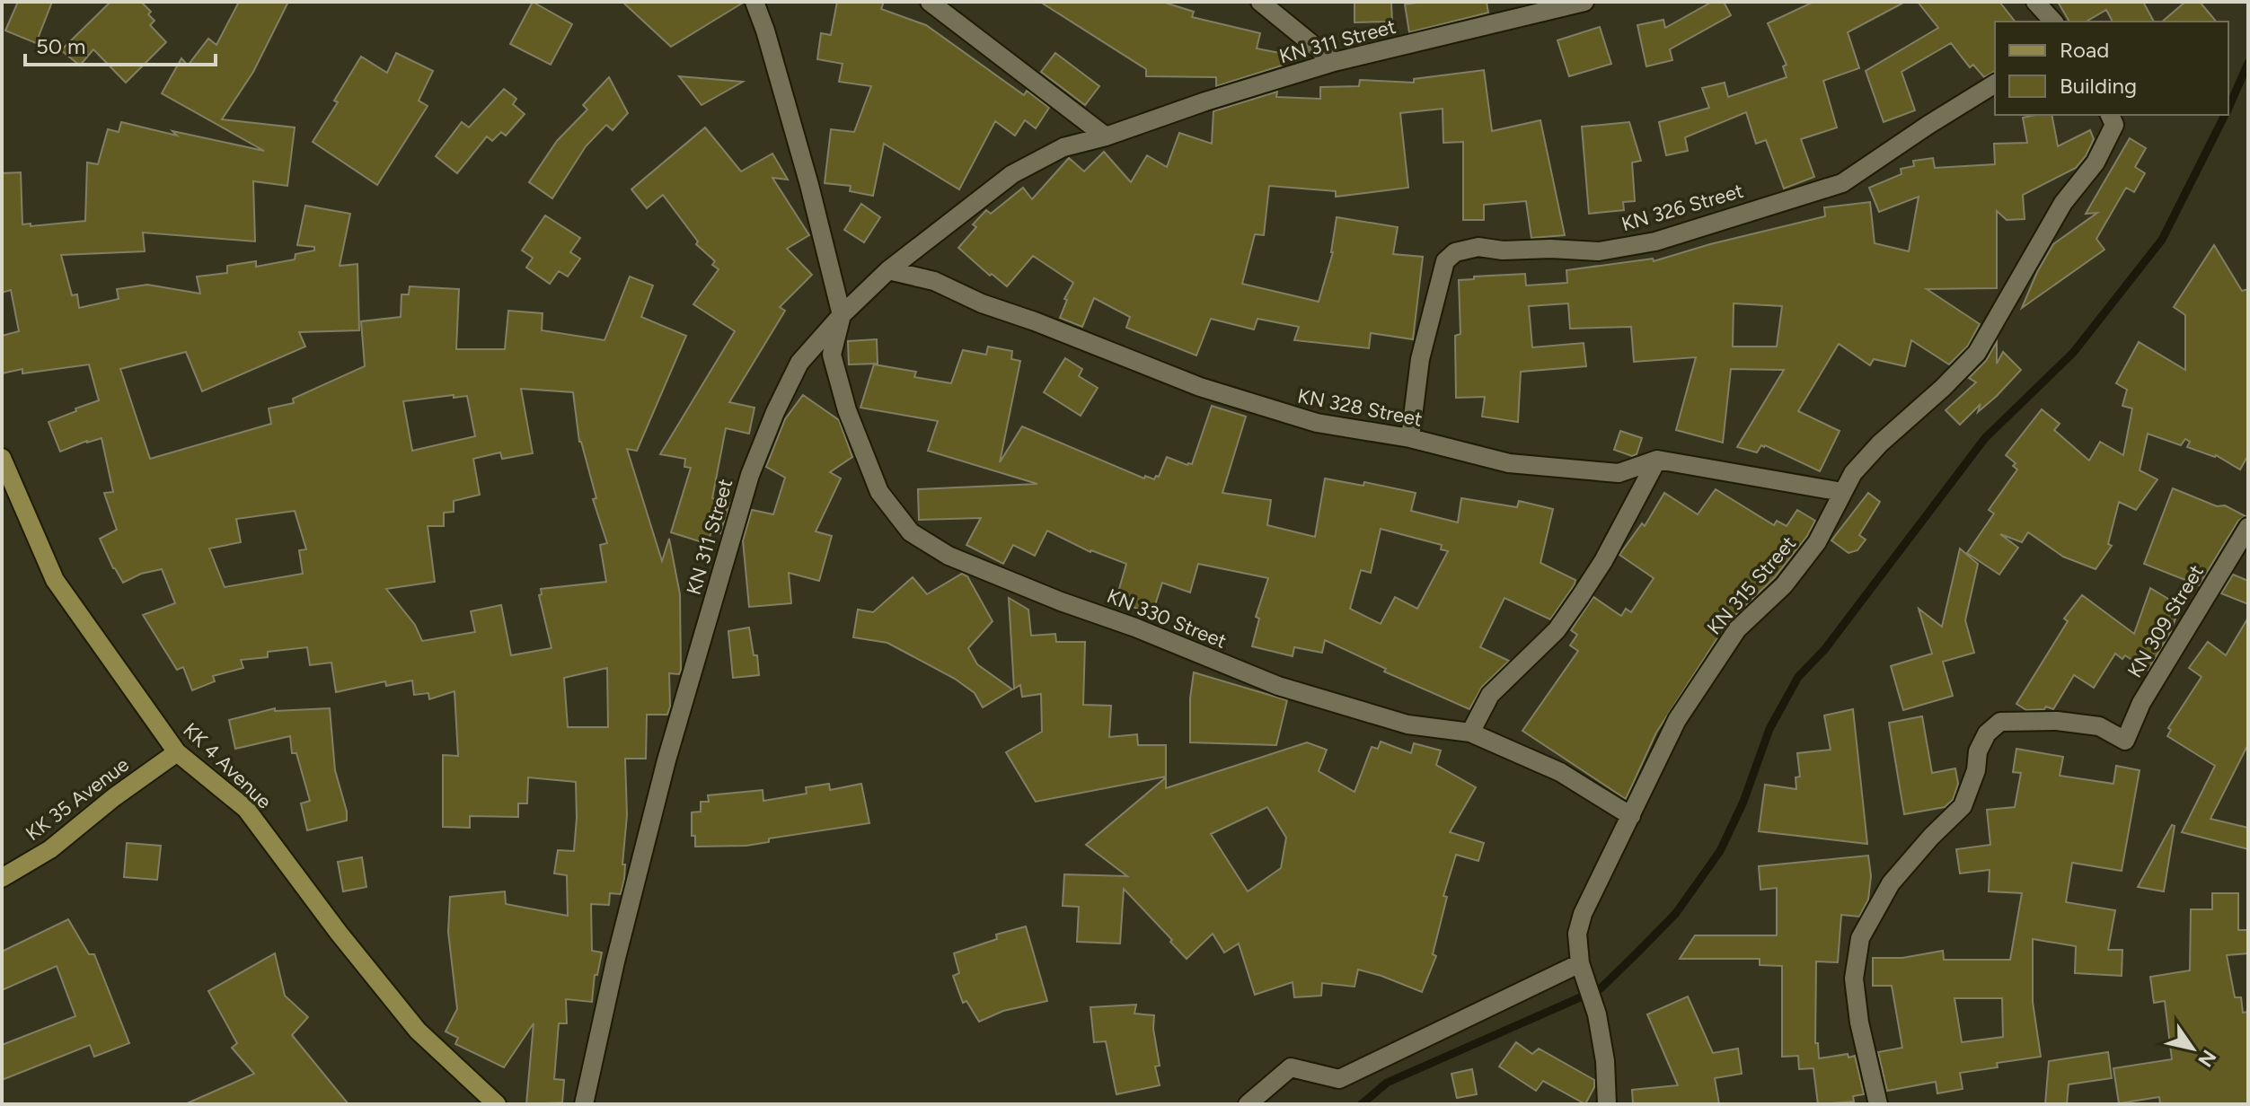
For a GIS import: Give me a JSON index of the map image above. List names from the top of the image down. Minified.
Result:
{"streets":{"main road":["KK 4 Avenue","KK 35 Avenue"],"street":["KN 311 Street","KN 326 Street","KN 328 Street","KN 315 Street","KN 330 Street","KN 309 Street"]},"crossings":[["KN 311 Street","KN 328 Street"],["KN 311 Street","KN 330 Street"],["KN 326 Street","KN 328 Street"],["KN 328 Street","KN 315 Street"],["KN 315 Street","KN 330 Street"],["KK 4 Avenue","KK 35 Avenue"]],"legend":["Road","Building"],"scale_bar":"50 m","north":"bottom right"}
